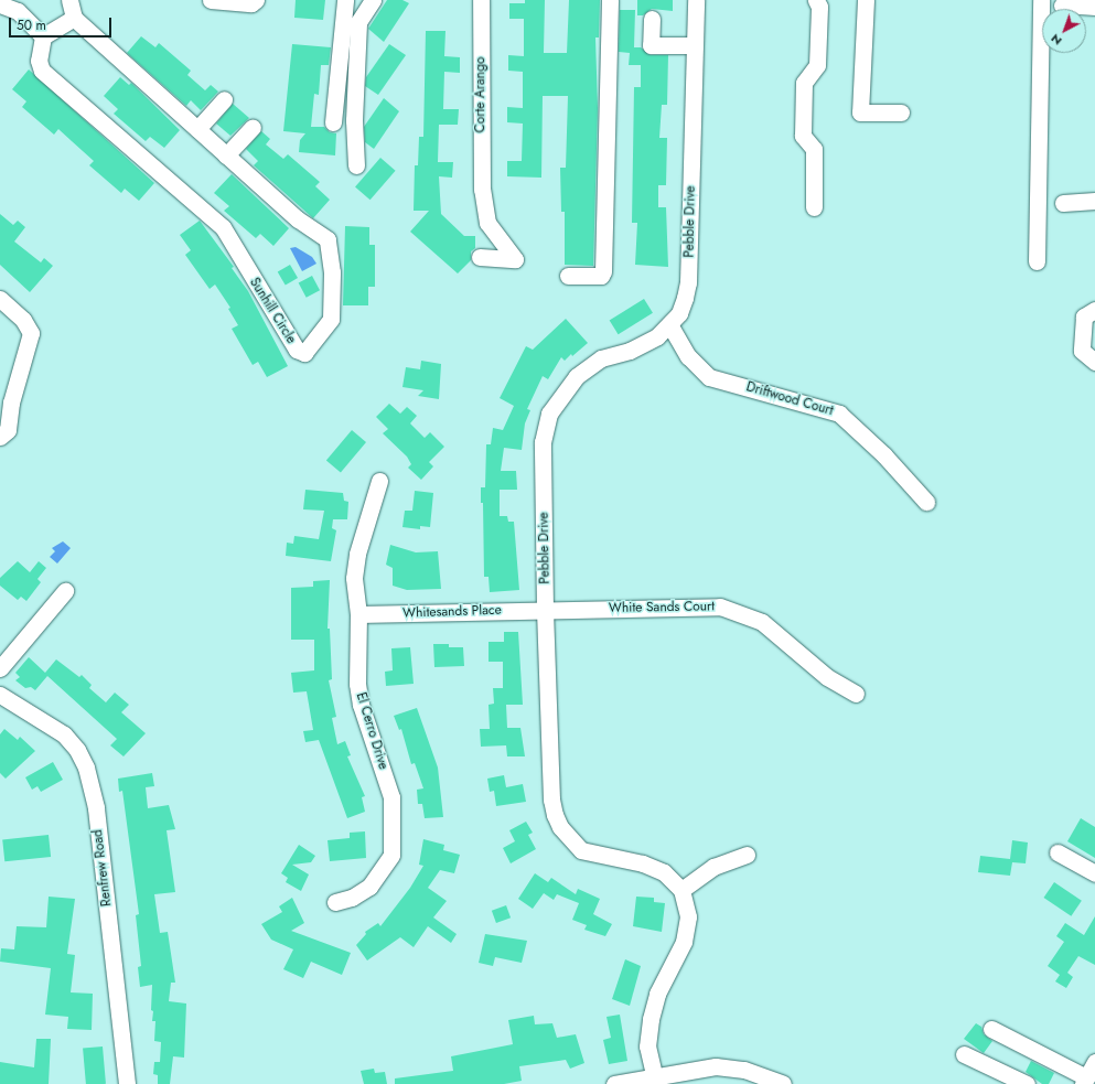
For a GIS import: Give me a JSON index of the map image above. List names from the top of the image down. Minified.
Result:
{"streets":{"street":["Corte Arango","Pebble Drive","Sunhill Circle","Driftwood Court","White Sands Court","Whitesands Place","El Cerro Drive","Renfrew Road"]},"crossings":[["Pebble Drive","Driftwood Court"],["Pebble Drive","White Sands Court"],["Pebble Drive","Whitesands Place"],["White Sands Court","Whitesands Place"],["Whitesands Place","El Cerro Drive"]],"scale_bar":"50 m","north":"bottom left"}
